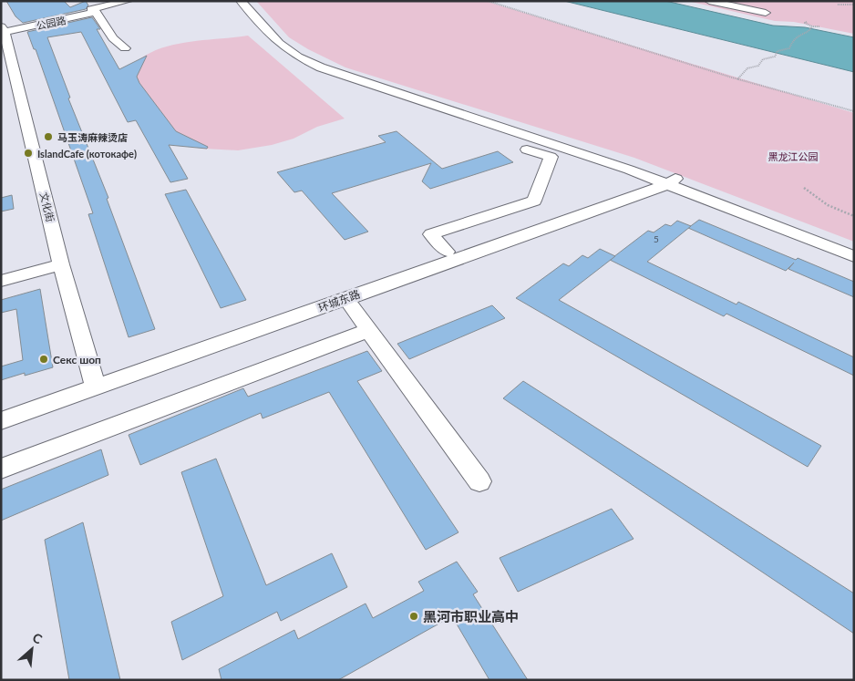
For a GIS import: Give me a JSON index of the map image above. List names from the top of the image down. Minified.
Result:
{"streets":{"street":["公园路","文化街","环城东路"]},"crossings":[["公园路","文化街"],["文化街","环城东路"]],"parks":["黑龙江公园"],"places":["马玉涛麻辣烫店","IslandCafe (котокафе)","Секс шоп","黑河市职业高中"],"house_numbers":["5"],"north":"top right"}
